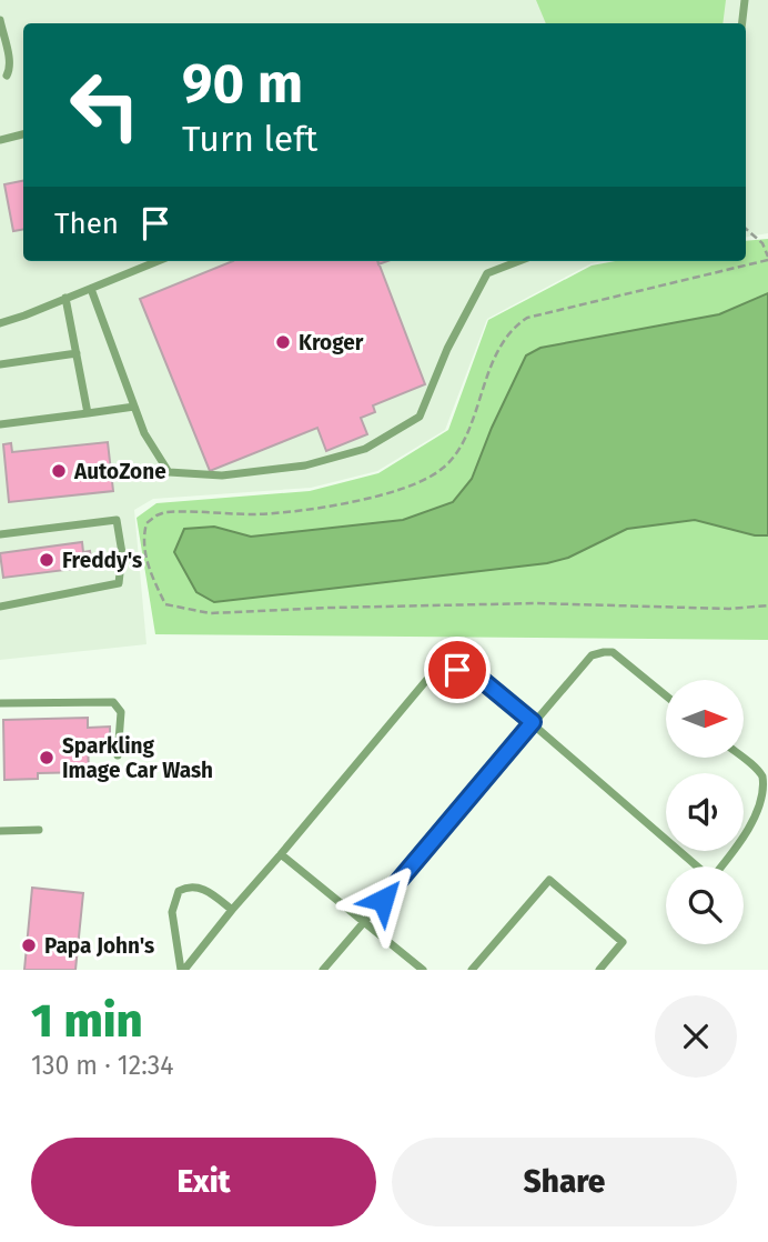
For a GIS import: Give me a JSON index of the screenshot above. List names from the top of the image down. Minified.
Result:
{"places":["Kroger","AutoZone","Freddy's","Sparkling Image Car Wash","Papa John's"],"north":"right","page":{"turn":["90 m","Turn left"],"then":"Then","heading":["1 min","130 m · 12:34"],"buttons":["Exit","Share"]}}
